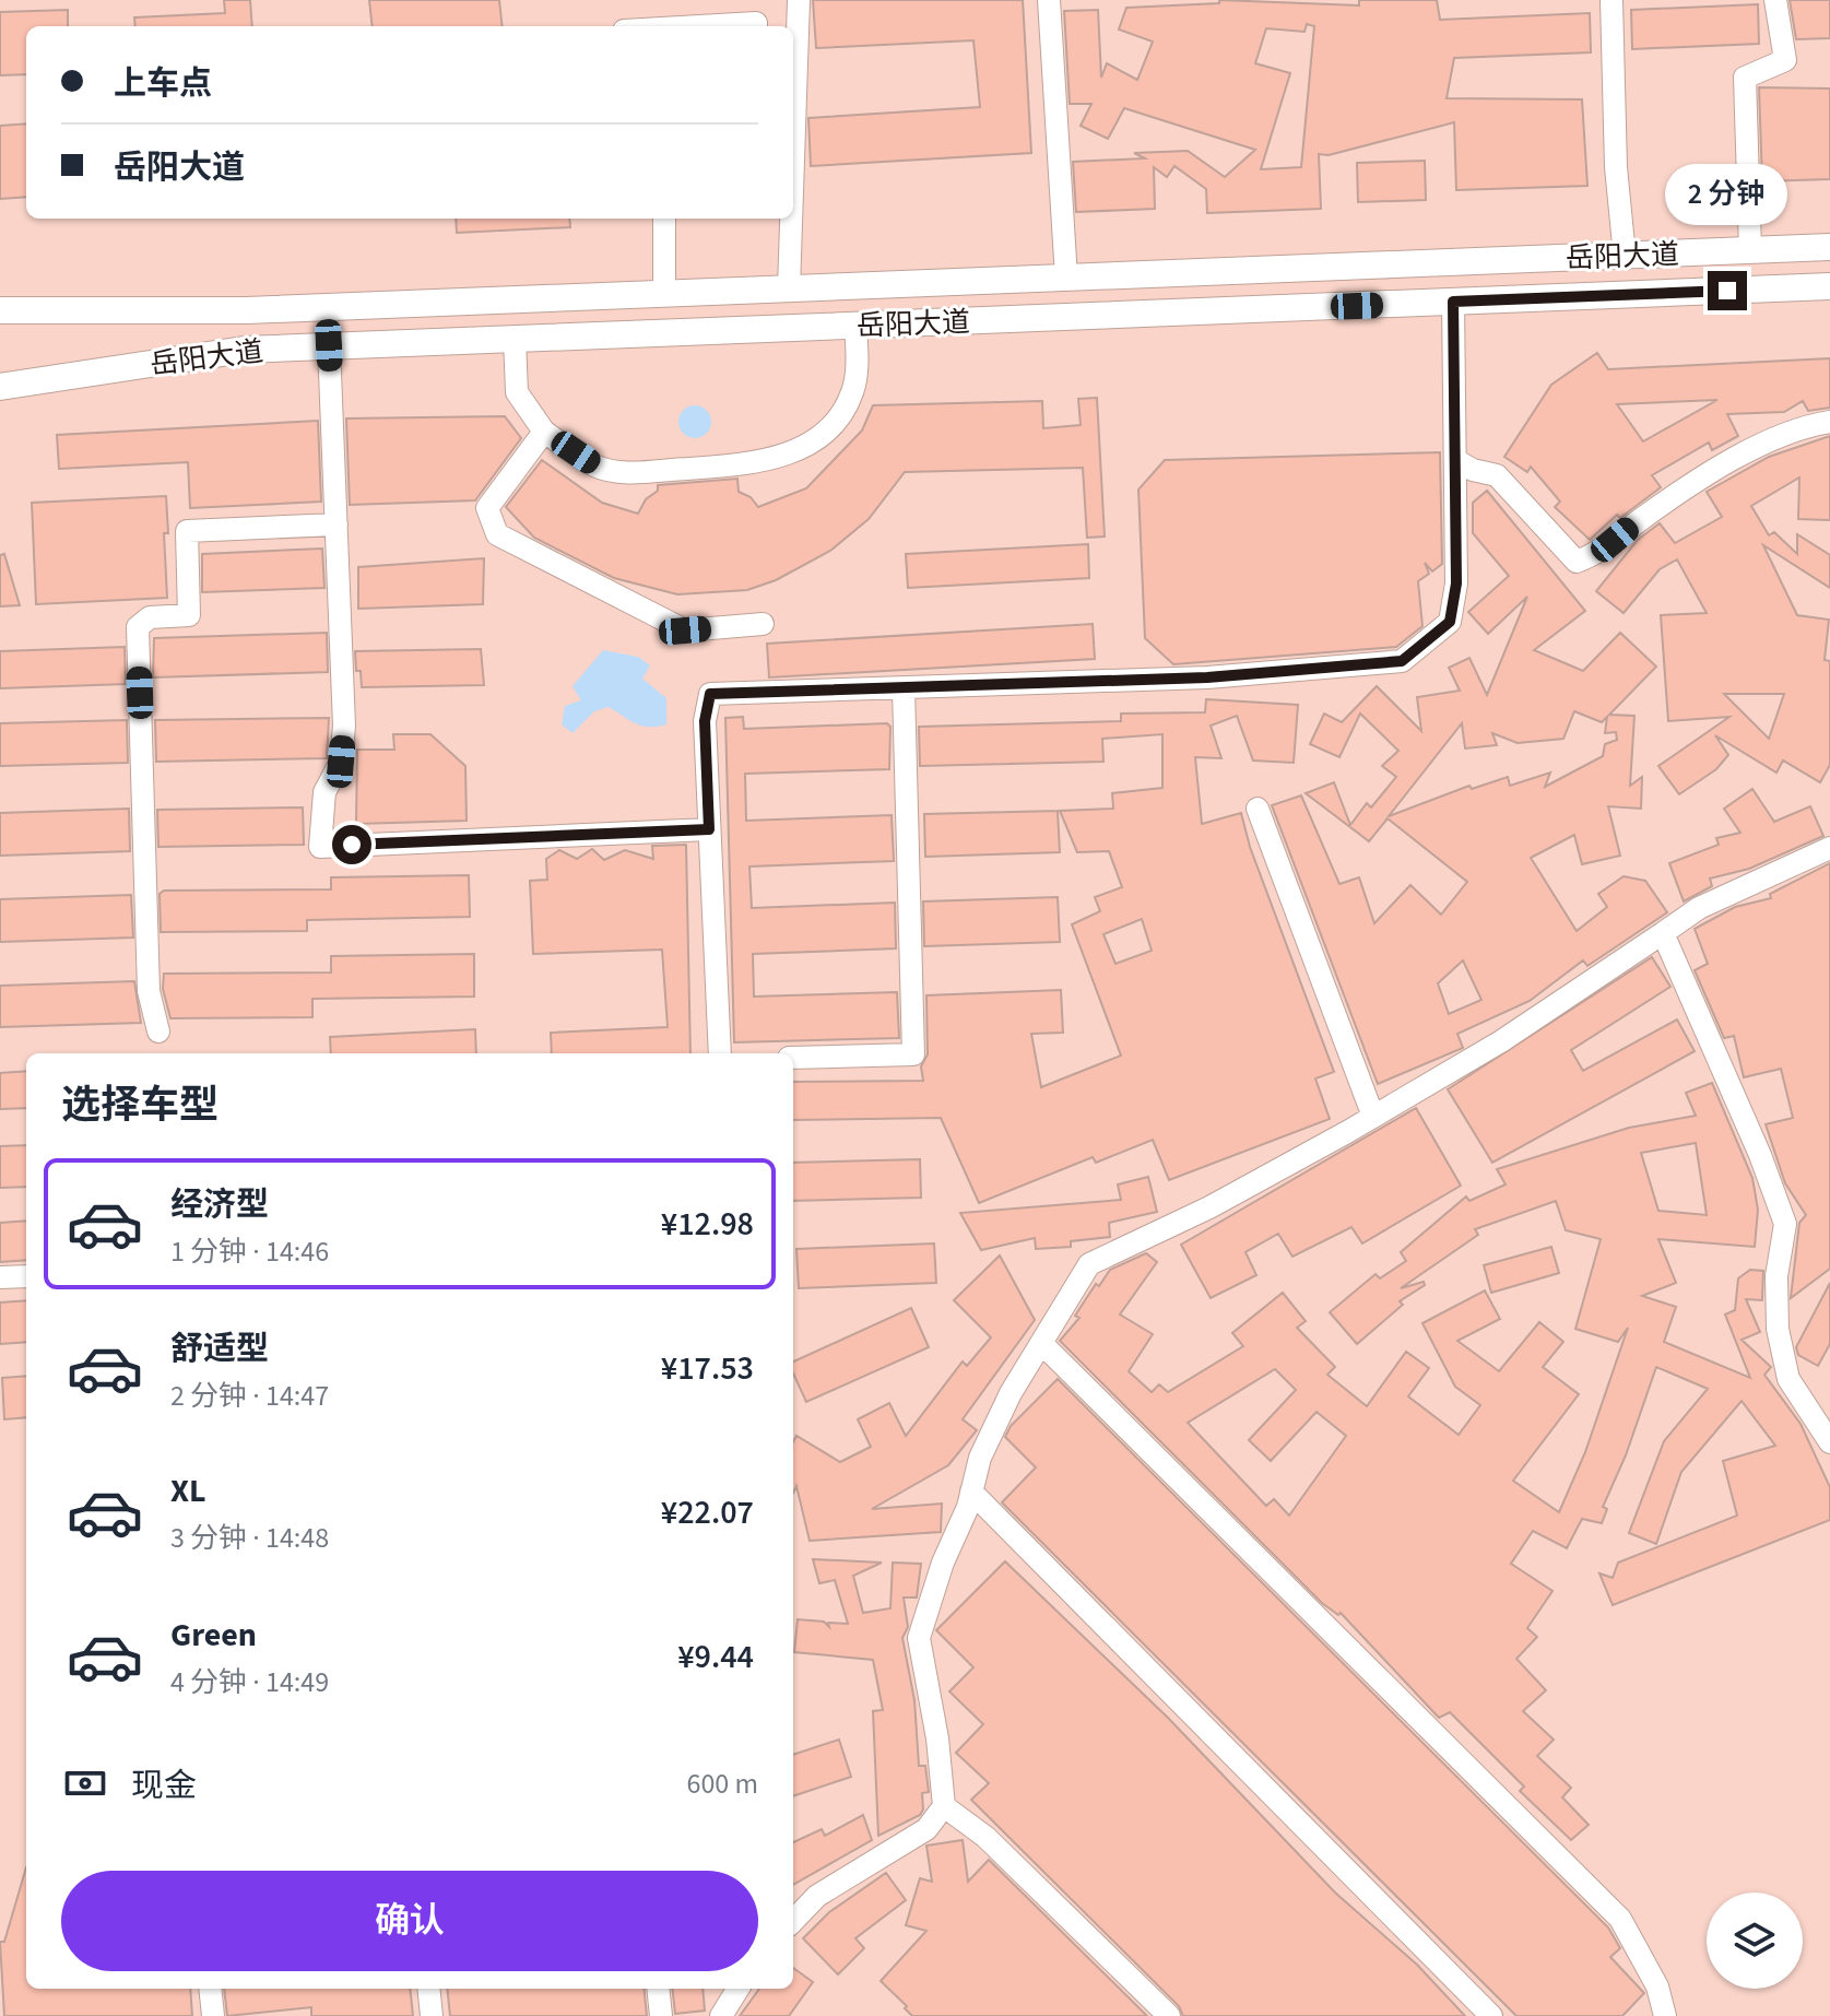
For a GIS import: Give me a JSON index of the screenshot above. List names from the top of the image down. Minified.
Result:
{"streets":{"main road":["岳阳大道"]},"page":{"banner":["上车点","岳阳大道"],"bubble":"2 分钟","heading":"选择车型","list":[{"name":"经济型","note":"1 分钟 · 14:46","value":"¥12.98"},{"name":"舒适型","note":"2 分钟 · 14:47","value":"¥17.53"},{"name":"XL","note":"3 分钟 · 14:48","value":"¥22.07"},{"name":"Green","note":"4 分钟 · 14:49","value":"¥9.44"}],"pay":["现金","600 m"],"buttons":"确认"}}
